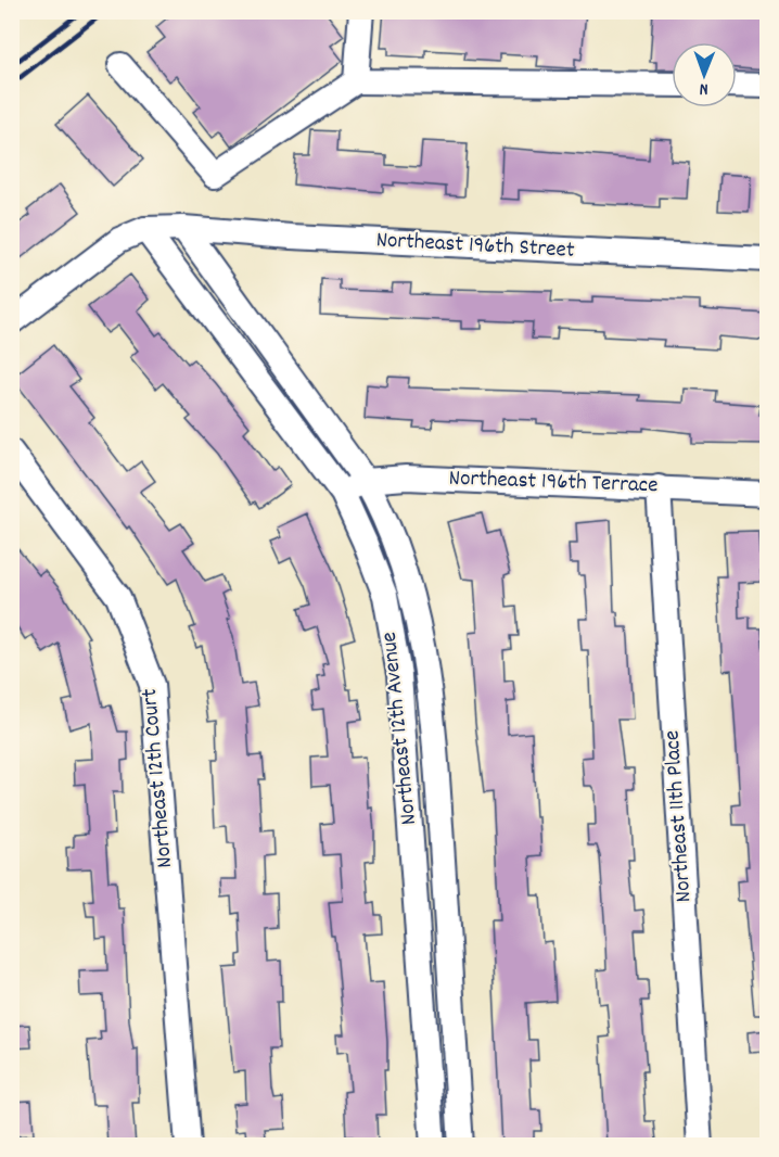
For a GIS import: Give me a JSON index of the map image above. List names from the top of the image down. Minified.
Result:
{"streets":{"street":["Northeast 196th Street","Northeast 196th Terrace","Northeast 12th Avenue","Northeast 12th Court","Northeast 11th Place"]},"crossings":[["Northeast 196th Street","Northeast 12th Avenue"],["Northeast 196th Terrace","Northeast 12th Avenue"],["Northeast 196th Terrace","Northeast 11th Place"]],"north":"bottom"}
